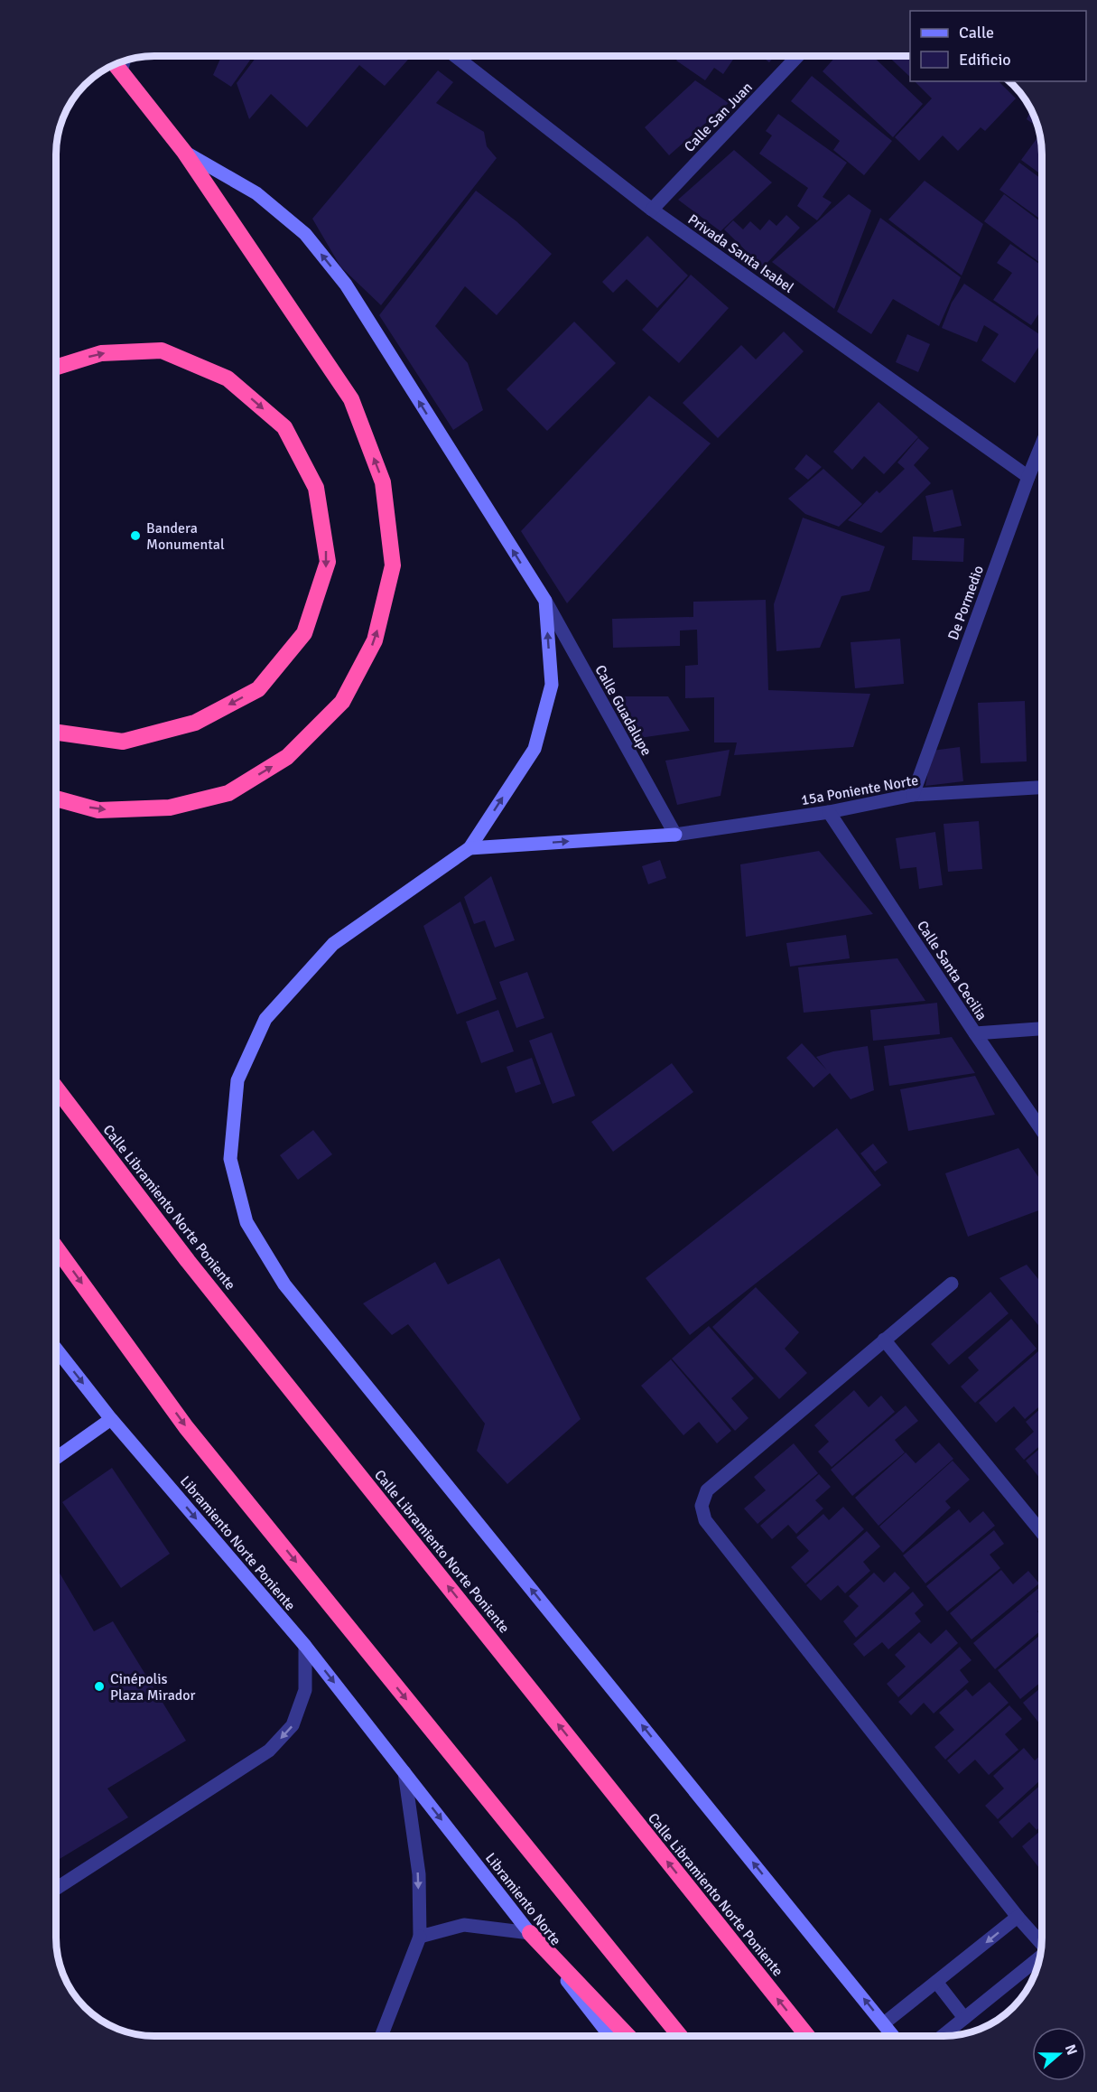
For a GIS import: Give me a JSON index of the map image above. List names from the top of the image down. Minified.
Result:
{"streets":{"highway":["Calle Libramiento Norte Poniente"],"street":["Calle San Juan","Privada Santa Isabel","De Pormedio","Calle Guadalupe","15a Poniente Norte","Calle Santa Cecilia","Libramiento Norte Poniente","Libramiento Norte"]},"crossings":[["Calle San Juan","Privada Santa Isabel"],["Privada Santa Isabel","De Pormedio"],["De Pormedio","15a Poniente Norte"],["Calle Guadalupe","15a Poniente Norte"],["15a Poniente Norte","Calle Santa Cecilia"],["Libramiento Norte Poniente","Libramiento Norte"]],"one_way":["Libramiento Norte Poniente","Libramiento Norte"],"places":["Bandera Monumental","Cinépolis Plaza Mirador"],"legend":["Calle","Edificio"],"north":"right"}
